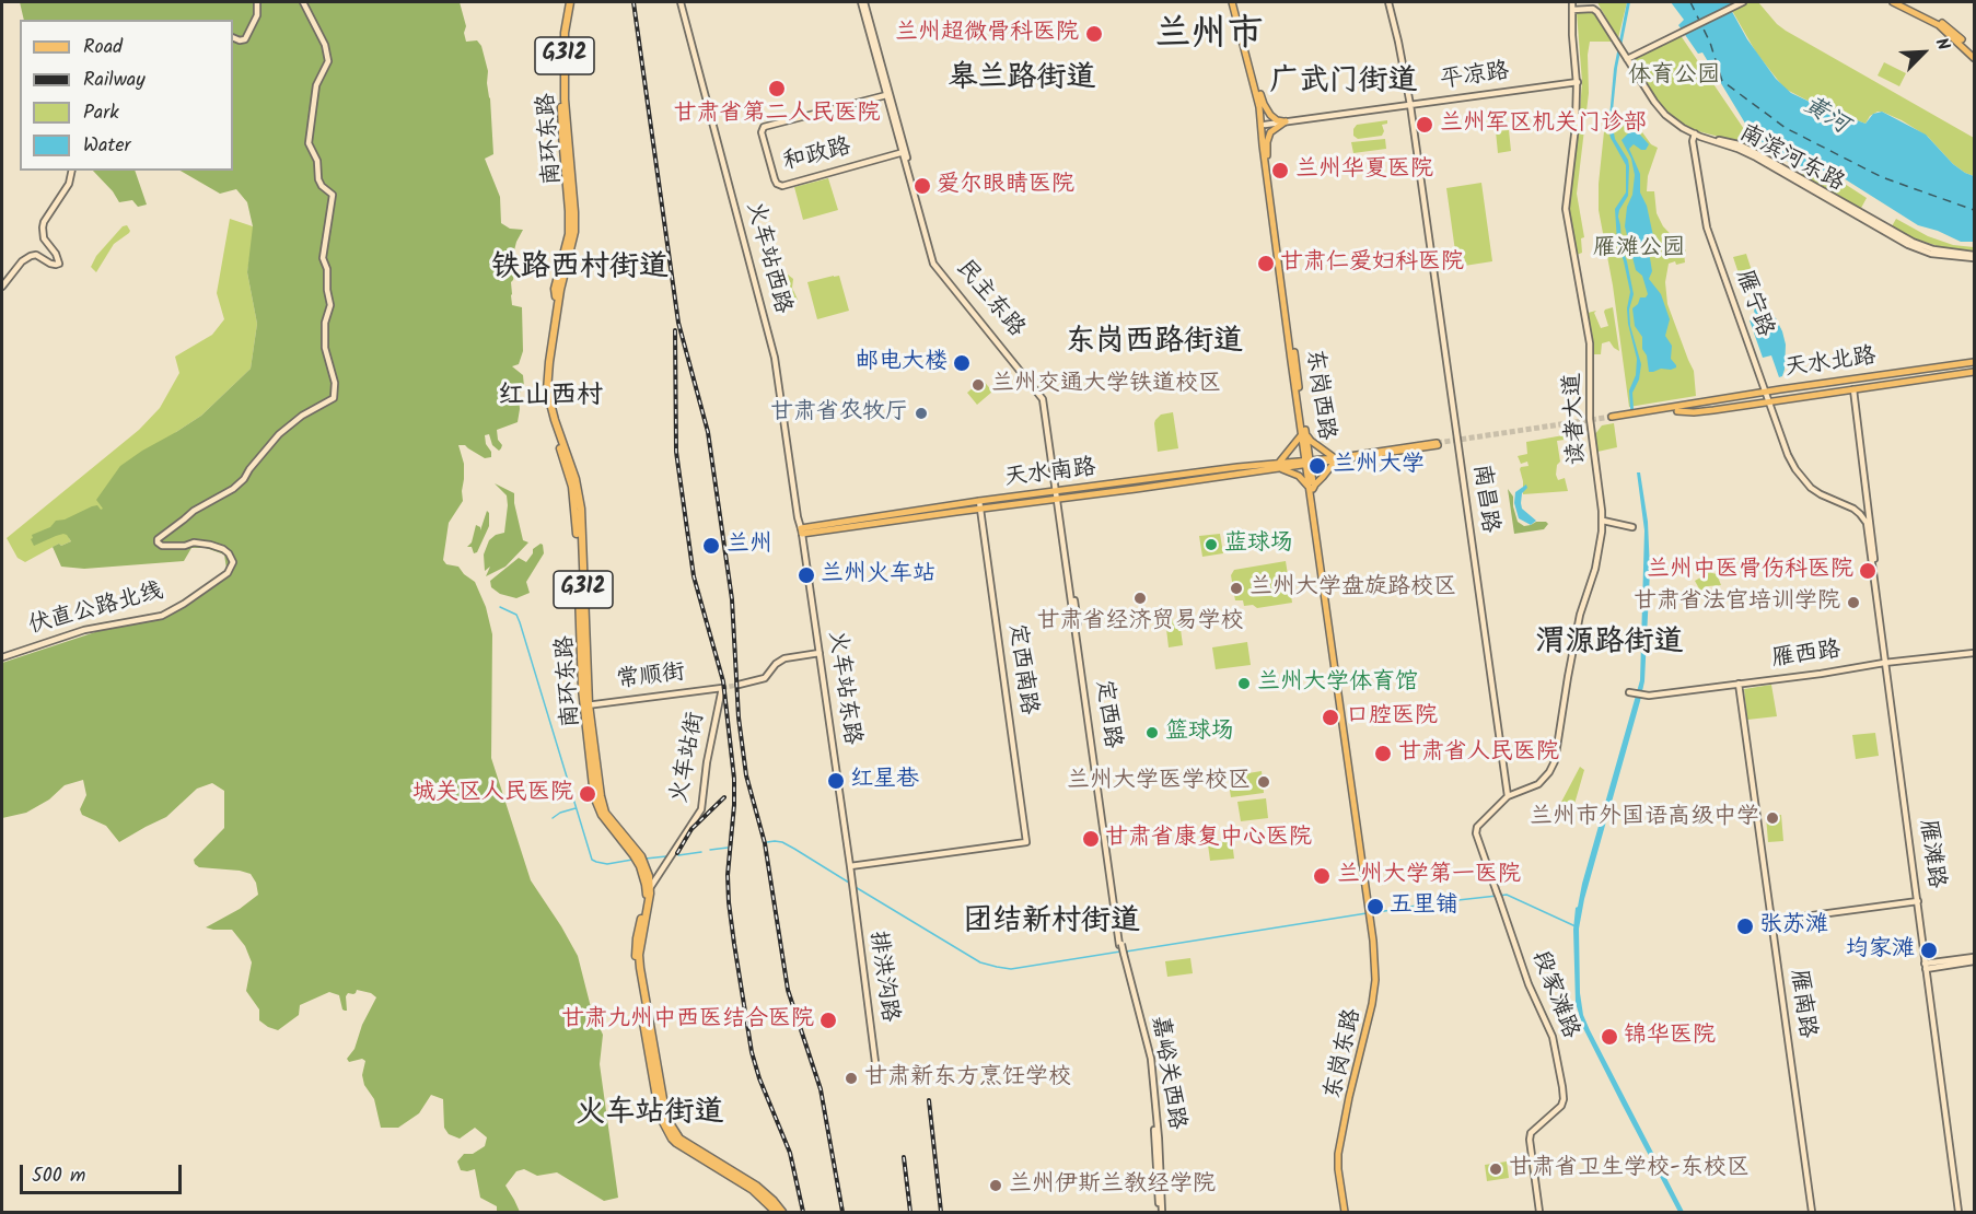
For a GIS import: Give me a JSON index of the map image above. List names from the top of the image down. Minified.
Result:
{"streets":{"highway":["G312","南环东路"],"main road":["平凉路","和政路","南滨河东路","火车站西路","民主东路","雁宁路","天水北路","东岗西路","读者大道","天水南路","南昌路","伏直公路北线","雁西路","定西南路","常顺街","火车站东路","定西路","火车站街","雁滩路","排洪沟路","段家滩路","雁南路","东岗东路","嘉峪关西路"]},"crossings":[["平凉路","东岗西路"],["平凉路","读者大道"],["平凉路","南昌路"],["南环东路","常顺街"],["南环东路","火车站街"],["和政路","民主东路"],["南滨河东路","雁宁路"],["南滨河东路","读者大道"],["火车站西路","天水南路"],["火车站西路","火车站东路"],["民主东路","天水南路"],["民主东路","定西路"],["雁宁路","天水北路"],["雁宁路","雁滩路"],["天水北路","雁滩路"],["东岗西路","天水南路"],["东岗西路","东岗东路"],["读者大道","南昌路"],["读者大道","段家滩路"],["天水南路","定西南路"],["天水南路","火车站东路"],["天水南路","定西路"],["南昌路","段家滩路"],["雁西路","雁滩路"],["雁西路","雁南路"],["定西南路","火车站东路"],["常顺街","火车站街"],["火车站东路","排洪沟路"],["定西路","嘉峪关西路"]],"districts":["兰州市","皋兰路街道","广武门街道","铁路西村街道","东岗西路街道","红山西村","渭源路街道","团结新村街道","火车站街道"],"water":["黄河"],"parks":["体育公园","雁滩公园"],"places":["兰州超微骨科医院","甘肃省第二人民医院","兰州军区机关门诊部","兰州华夏医院","爱尔眼睛医院","甘肃仁爱妇科医院","邮电大楼","兰州交通大学铁道校区","甘肃省农牧厅","兰州大学","蓝球场","兰州","兰州中医骨伤科医院","兰州火车站","兰州大学盘旋路校区","甘肃省经济贸易学校","甘肃省法官培训学院","兰州大学体育馆","口腔医院","篮球场","甘肃省人民医院","红星巷","兰州大学医学校区","城关区人民医院","兰州市外国语高级中学","甘肃省康复中心医院","兰州大学第一医院","五里铺","张苏滩","均家滩","甘肃九州中西医结合医院","锦华医院","甘肃新东方烹饪学校","甘肃省卫生学校-东校区","兰州伊斯兰教经学院"],"legend":["Road","Railway","Park","Water"],"scale_bar":"500 m","north":"top right"}
